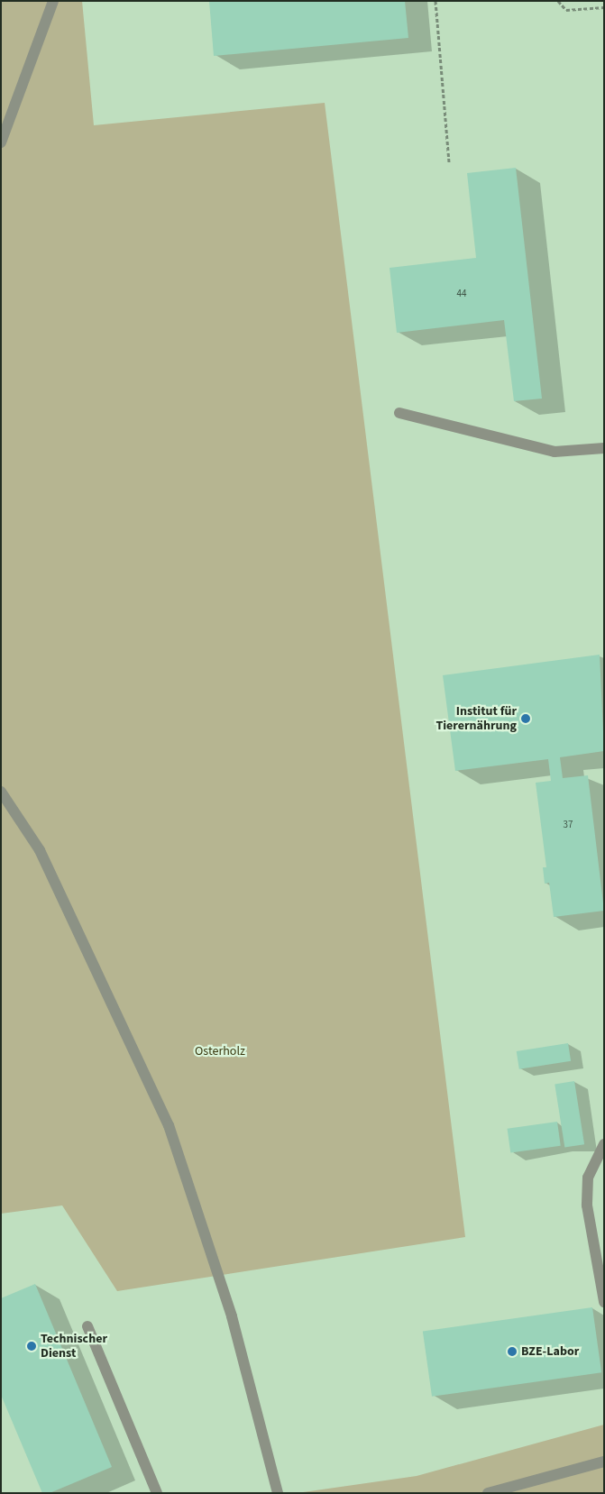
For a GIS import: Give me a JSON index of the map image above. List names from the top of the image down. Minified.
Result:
{"parks":["Osterholz"],"places":["Institut für Tierernährung","Technischer Dienst","BZE-Labor"],"house_numbers":["44","37"]}
